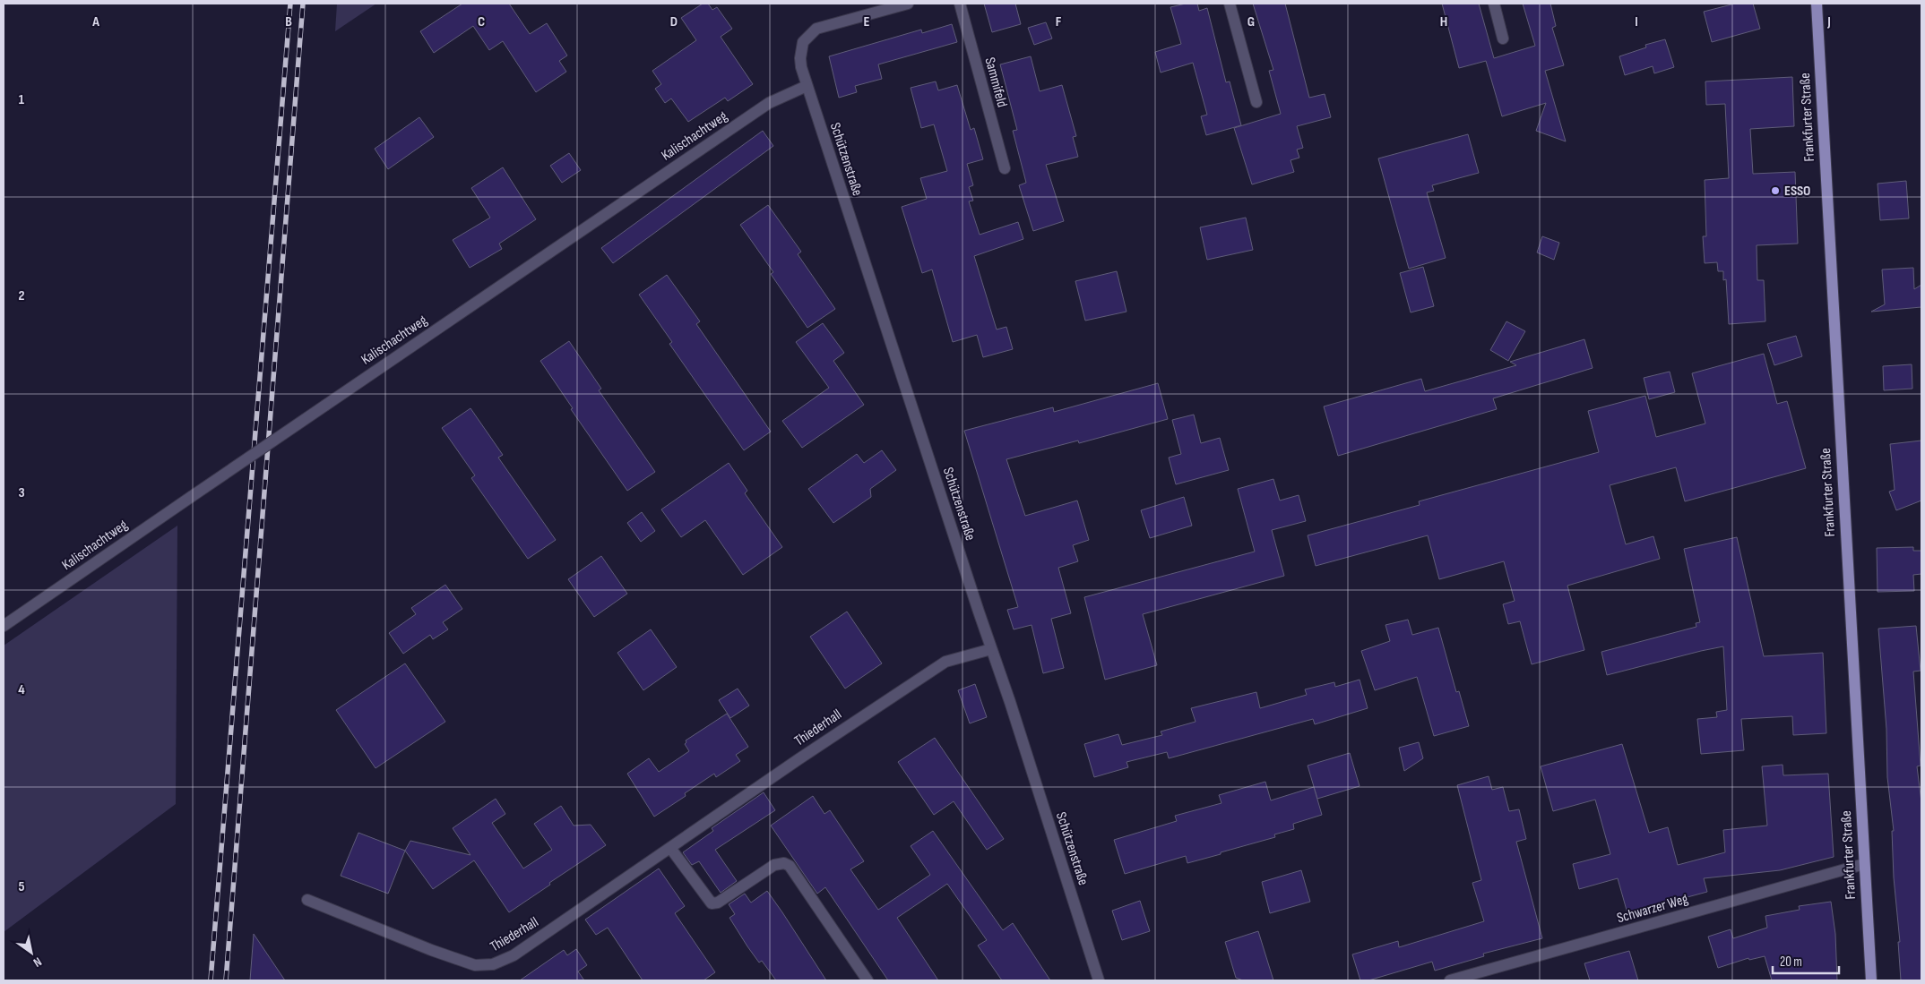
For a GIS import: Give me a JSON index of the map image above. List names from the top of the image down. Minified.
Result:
{"streets":{"main road":["Frankfurter Straße"],"street":["Sammifeld","Kalischachtweg","Schützenstraße","Thiederhall","Schwarzer Weg"]},"crossings":[["Frankfurter Straße","Schwarzer Weg"],["Kalischachtweg","Schützenstraße"],["Schützenstraße","Thiederhall"]],"places":["ESSO"],"scale_bar":"20 m","north":"bottom right","grid":{"columns":["A","B","C","D","E","F","G","H","I","J"],"rows":["1","2","3","4","5"]}}
